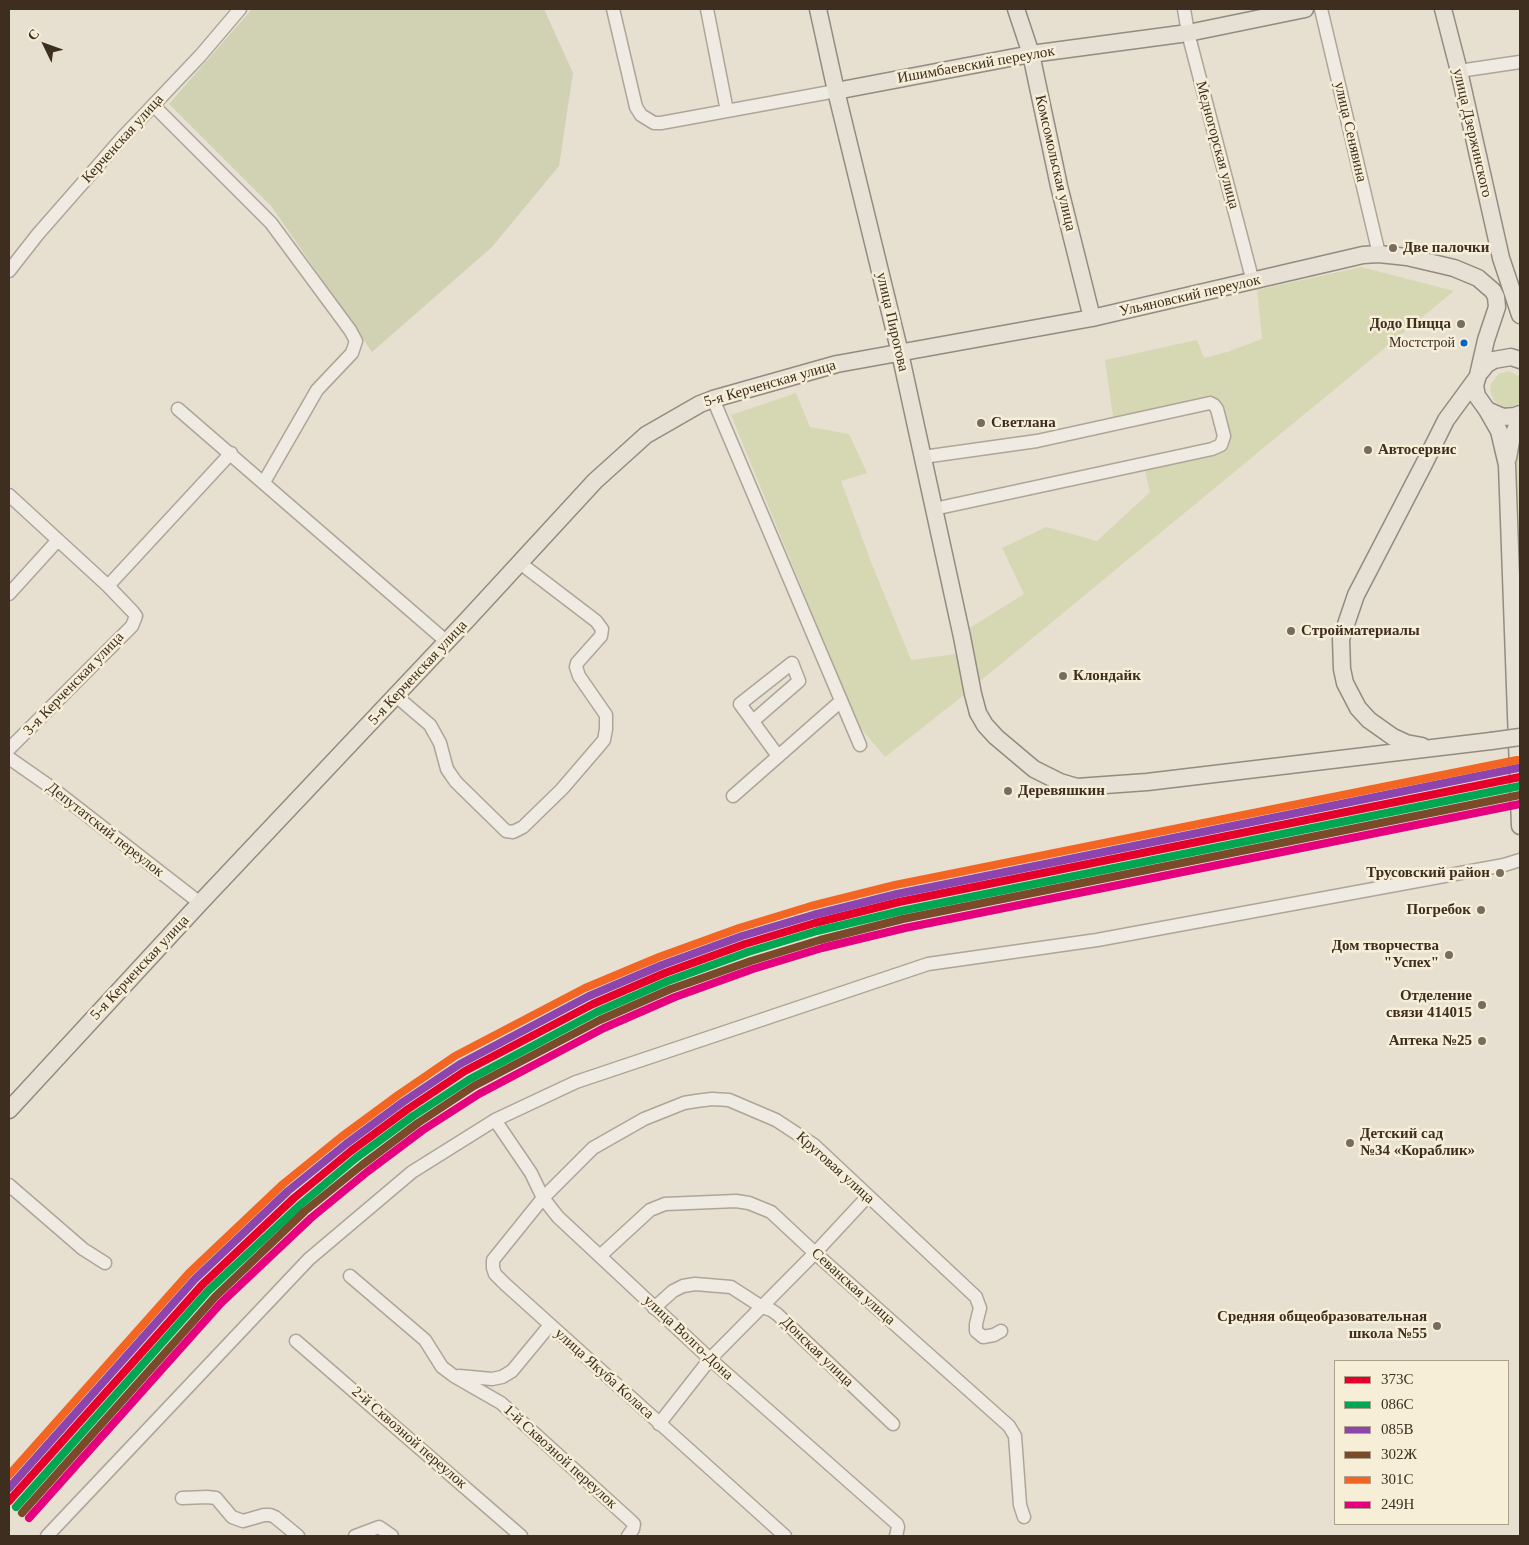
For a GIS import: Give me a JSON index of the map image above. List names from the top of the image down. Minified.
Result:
{"streets":{"main road":["Ишимбаевский переулок","улица Дзержинского","Комсомольская улица","Ульяновский переулок","улица Пирогова","5-я Керченская улица"],"street":["улица Сенявина","Керченская улица","Медногорская улица","3-я Керченская улица","Депутатский переулок","Круговая улица","Севанская улица","улица Волго-Дона","Донская улица","улица Якуба Коласа","2-й Сквозной переулок","1-й Сквозной переулок"]},"crossings":[["Ишимбаевский переулок","Медногорская улица"],["Ишимбаевский переулок","Комсомольская улица"],["Ишимбаевский переулок","улица Пирогова"],["улица Сенявина","Ульяновский переулок"],["Медногорская улица","Ульяновский переулок"],["Комсомольская улица","Ульяновский переулок"],["Ульяновский переулок","улица Пирогова"],["Ульяновский переулок","5-я Керченская улица"],["улица Пирогова","5-я Керченская улица"],["5-я Керченская улица","Депутатский переулок"],["Круговая улица","улица Волго-Дона"],["Круговая улица","улица Якуба Коласа"],["Севанская улица","улица Волго-Дона"],["улица Волго-Дона","Донская улица"],["улица Волго-Дона","улица Якуба Коласа"]],"places":["Две палочки","Додо Пицца","Мостстрой","Светлана","Автосервис","Стройматериалы","Клондайк","Деревяшкин","Трусовский район","Погребок","Дом творчества \"Успех\"","Отделение связи 414015","Аптека №25","Детский сад №34 «Кораблик»","Средняя общеобразовательная школа №55"],"lines":["transit line 301С","transit line 085В","transit line 373C","transit line 086С","transit line 302Ж","transit line 249Н"],"legend":["373C","086С","085В","302Ж","301С","249Н"],"north":"top left"}
